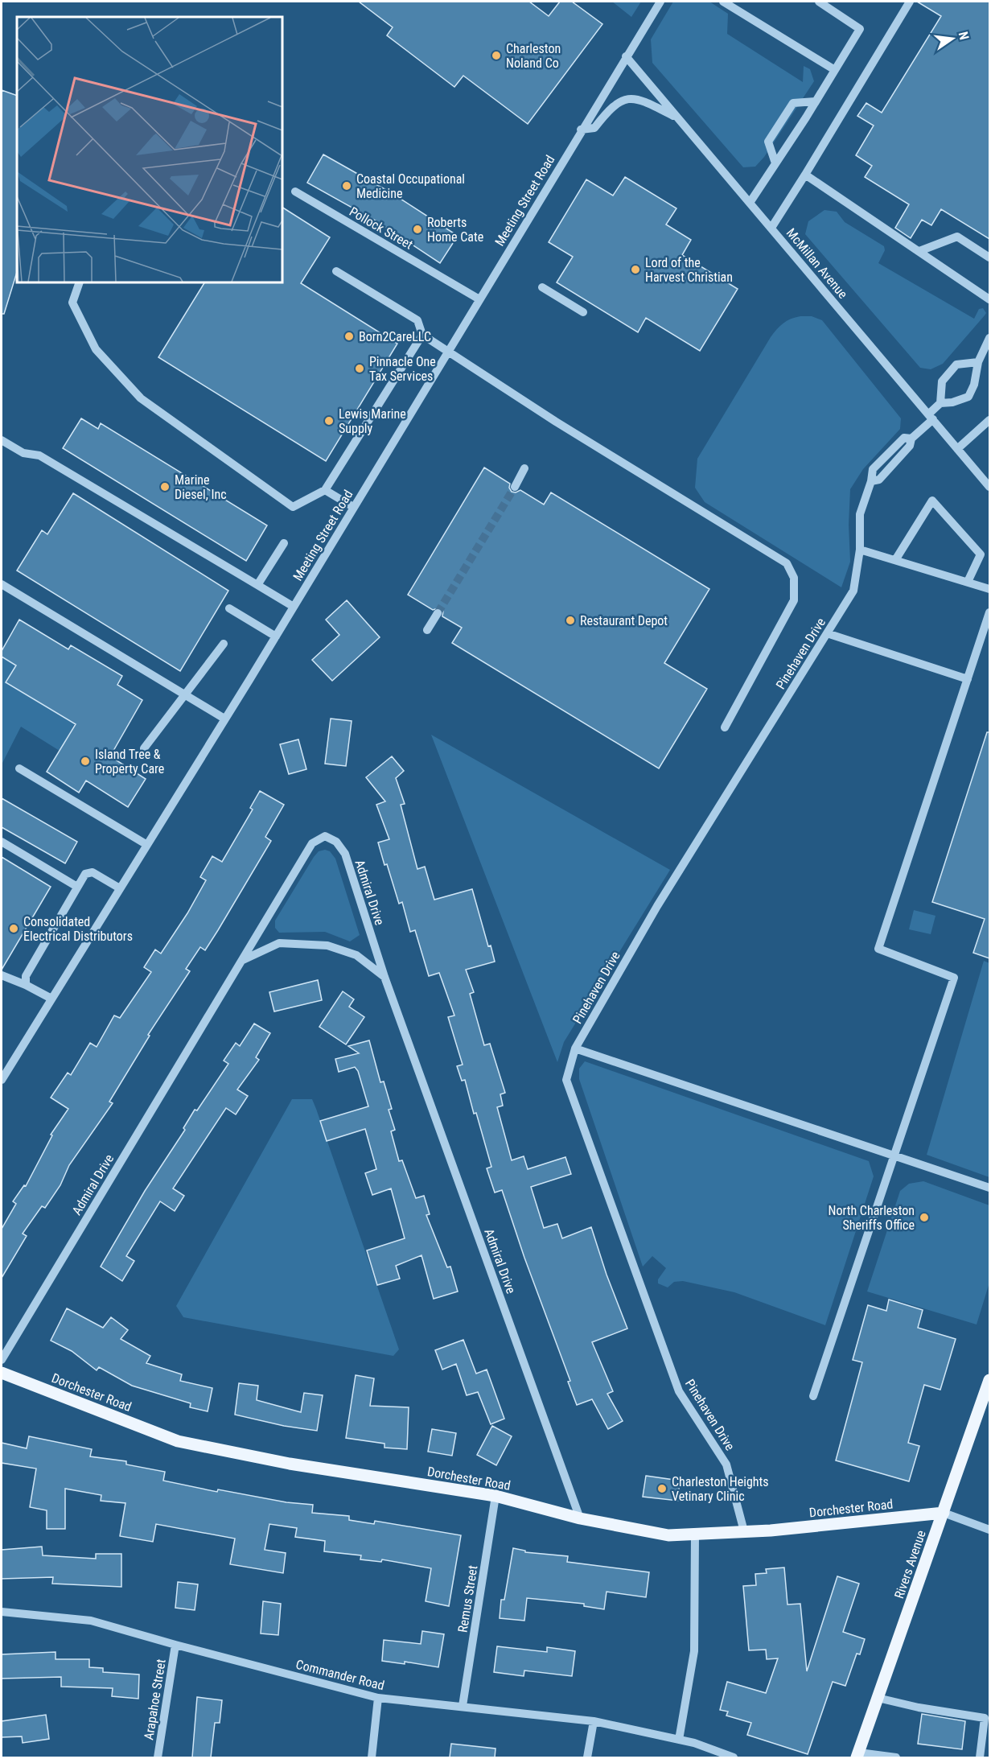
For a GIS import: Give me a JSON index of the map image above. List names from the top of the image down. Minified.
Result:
{"streets":{"main road":["Dorchester Road","Rivers Avenue"],"street":["Meeting Street Road","Pollock Street","McMillan Avenue","Pinehaven Drive","Admiral Drive","Remus Street","Commander Road","Arapahoe Street"]},"crossings":[["Meeting Street Road","Pollock Street"],["Meeting Street Road","McMillan Avenue"],["McMillan Avenue","Pinehaven Drive"],["Pinehaven Drive","Dorchester Road"],["Admiral Drive","Dorchester Road"],["Dorchester Road","Rivers Avenue"],["Dorchester Road","Remus Street"],["Remus Street","Commander Road"],["Commander Road","Arapahoe Street"]],"places":["Charleston Noland Co","Coastal Occupational Medicine","Roberts Home Cate","Lord of the Harvest Christian","Born2CareLLC","Pinnacle One Tax Services","Lewis Marine Supply","Marine Diesel, Inc","Restaurant Depot","Island Tree & Property Care","Consolidated Electrical Distributors","North Charleston Sheriffs Office","Charleston Heights Vetinary Clinic"],"north":"right"}
